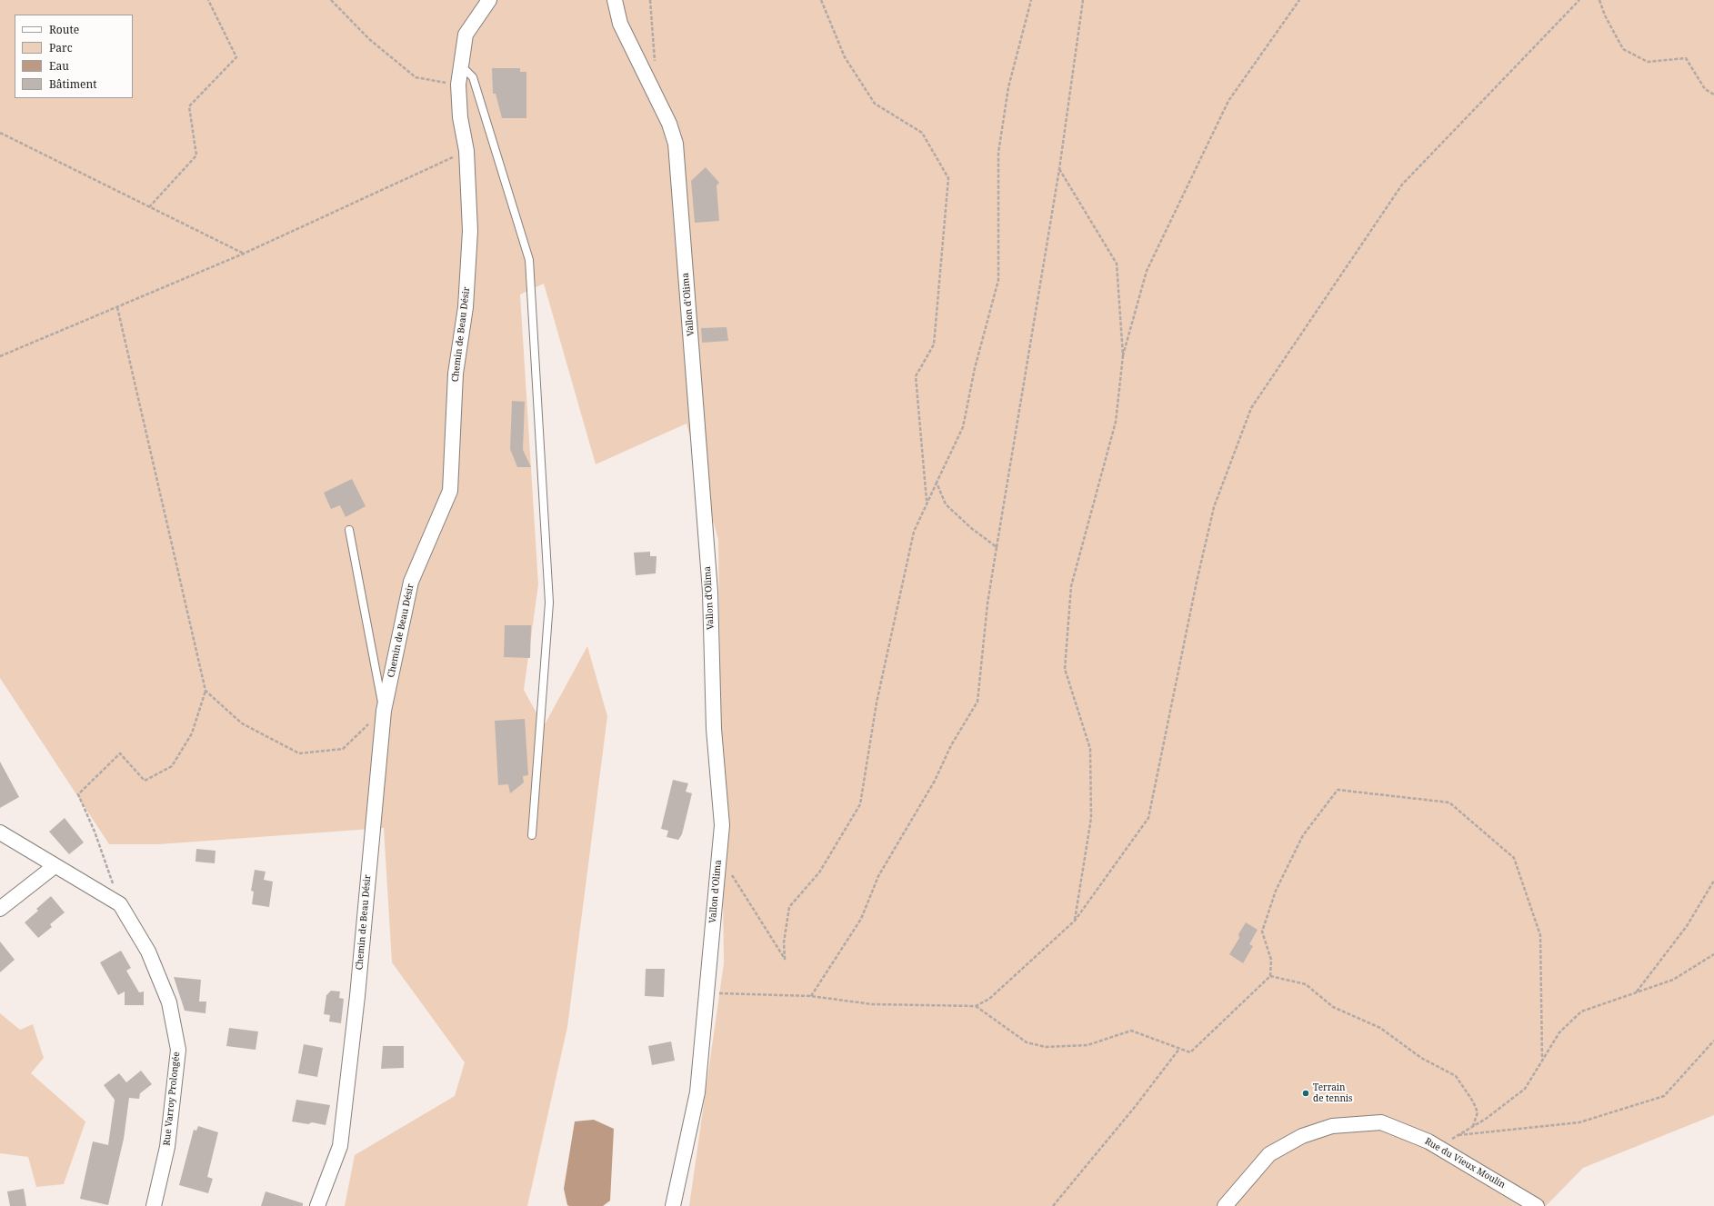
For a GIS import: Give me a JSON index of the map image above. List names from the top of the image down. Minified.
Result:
{"streets":{"street":["Vallon d'Olima","Chemin de Beau Désir","Rue Varroy Prolongée","Rue du Vieux Moulin"]},"places":["Terrain de tennis"],"legend":["Route","Parc","Eau","Bâtiment"]}
